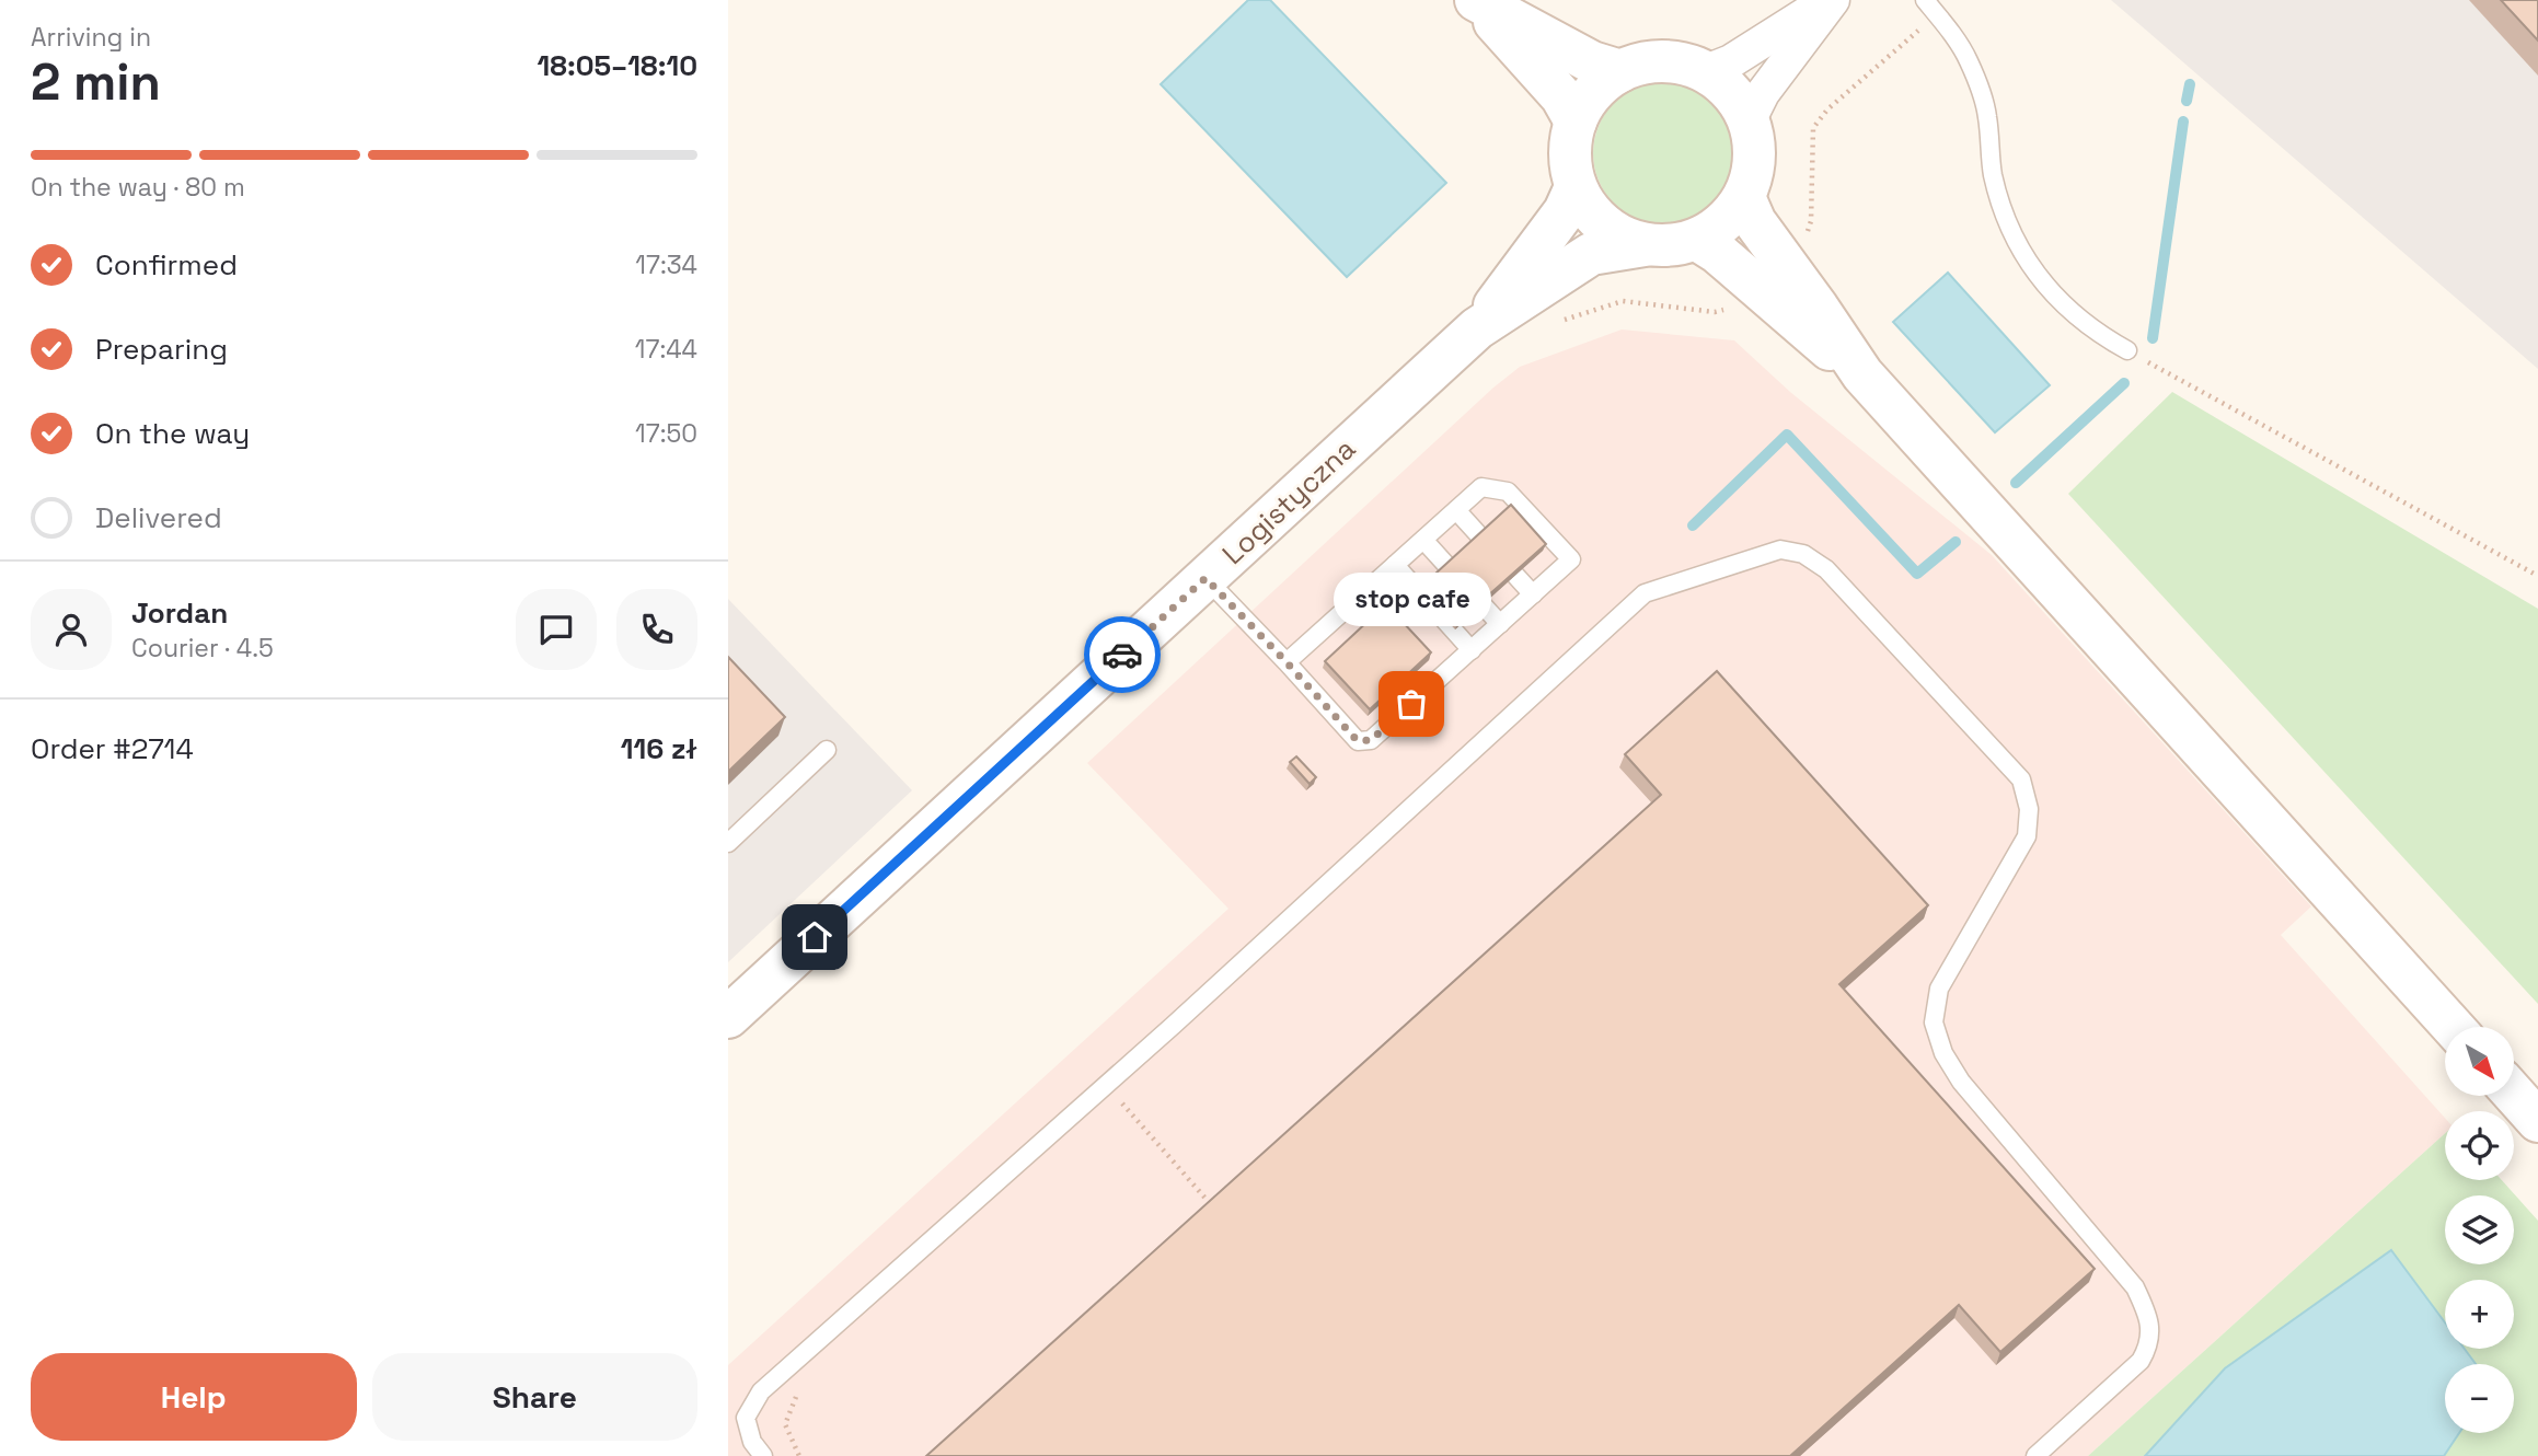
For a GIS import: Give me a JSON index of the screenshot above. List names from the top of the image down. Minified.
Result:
{"streets":{"main road":["Logistyczna"]},"places":["stop cafe"],"north":"bottom right","page":{"heading":["2 min","Arriving in","18:05–18:10"],"panel":["Jordan","Courier · 4.5","Order #2714","116 zł"],"bar":"On the way · 80 m","list":[["Confirmed","17:34"],["Preparing","17:44"],["On the way","17:50"],"Delivered"],"bubble":"stop cafe","map_buttons":["+","−"],"buttons":["Help","Share"]}}
